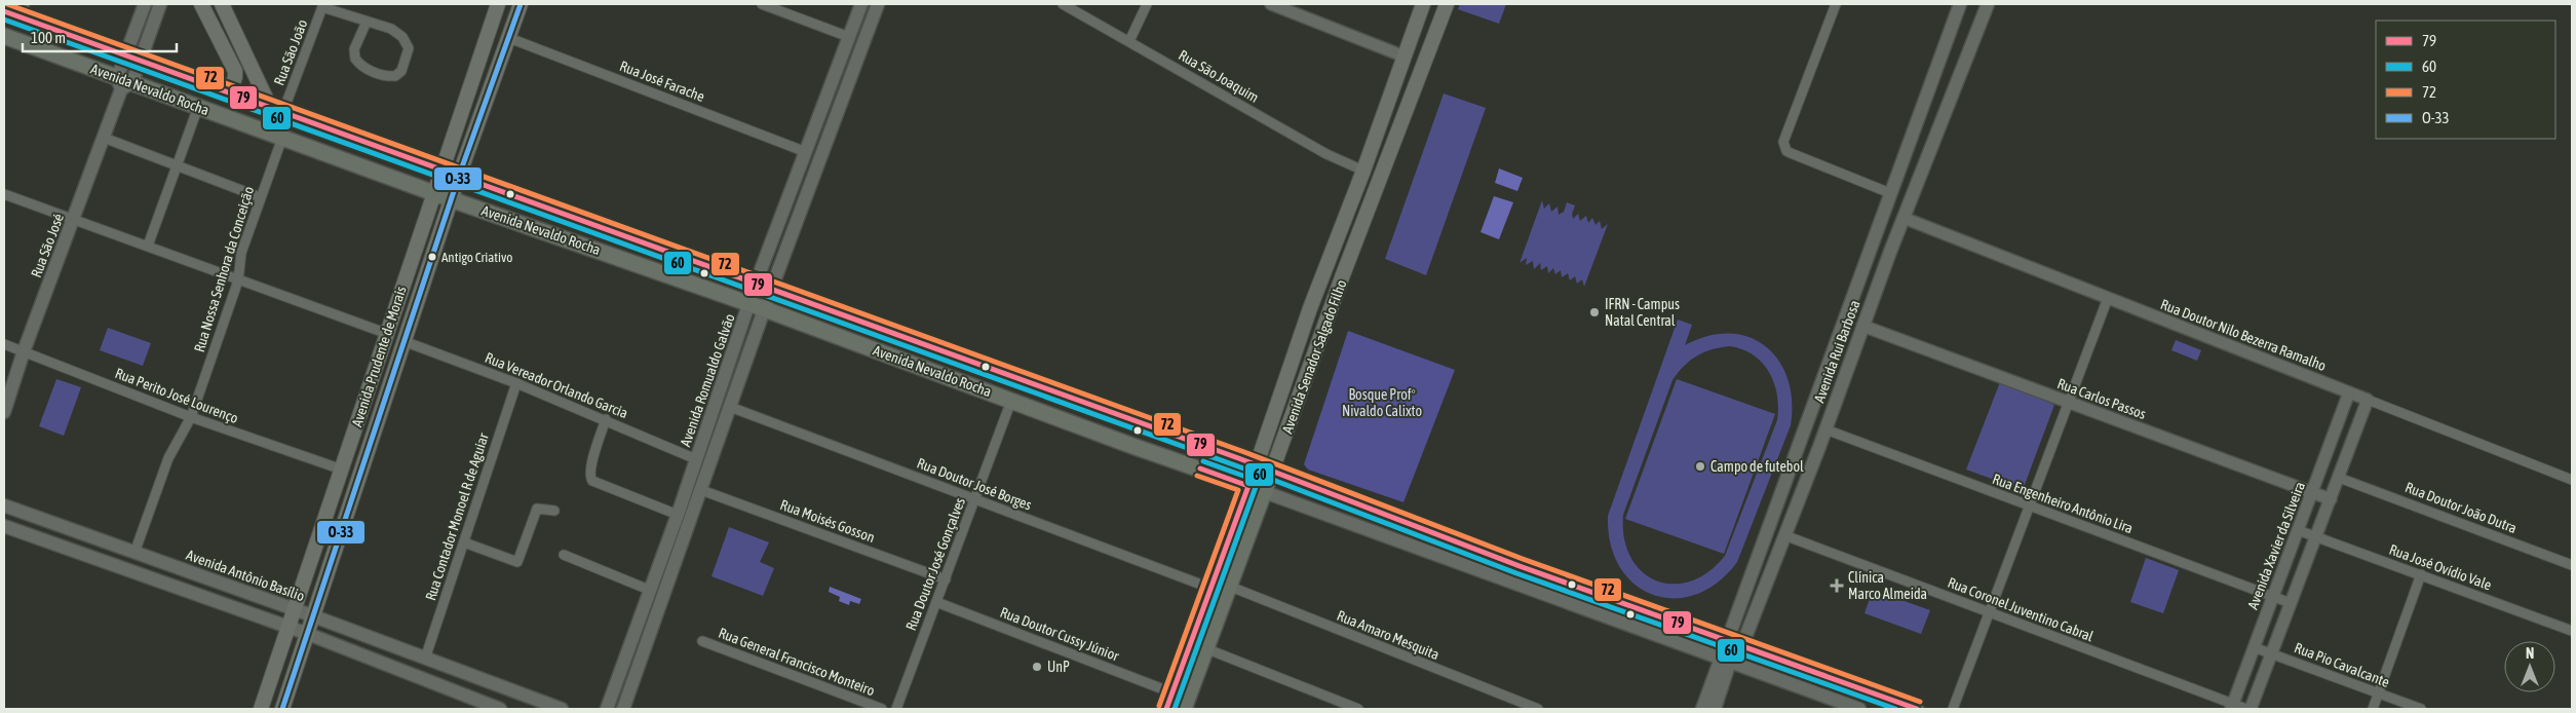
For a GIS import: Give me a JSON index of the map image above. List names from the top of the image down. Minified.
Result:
{"streets":{"highway":["Avenida Nevaldo Rocha","Avenida Senador Salgado Filho"],"main road":["Rua São José","Avenida Rui Barbosa","Avenida Prudente de Morais","Avenida Romualdo Galvão","Avenida Antônio Basílio"],"street":["Rua São João","Rua São Joaquim","Rua José Farache","Rua Nossa Senhora da Conceição","Rua Doutor Nilo Bezerra Ramalho","Rua Vereador Orlando Garcia","Rua Perito José Lourenço","Rua Carlos Passos","Rua Doutor José Borges","Rua Engenheiro Antônio Lira","Rua Doutor João Dutra","Rua Contador Monoel R de Aguiar","Rua Moisés Gosson","Avenida Xavier da Silveira","Rua Doutor José Gonçalves","Rua José Ovídio Vale","Rua Coronel Juventino Cabral","Rua Doutor Cussy Júnior","Rua Amaro Mesquita","Rua General Francisco Monteiro","Rua Pio Cavalcante"]},"crossings":[["Rua São João","Avenida Nevaldo Rocha"],["Rua São Joaquim","Avenida Senador Salgado Filho"],["Rua José Farache","Avenida Prudente de Morais"],["Rua José Farache","Avenida Romualdo Galvão"],["Avenida Nevaldo Rocha","Rua São José"],["Avenida Nevaldo Rocha","Rua Nossa Senhora da Conceição"],["Avenida Nevaldo Rocha","Avenida Rui Barbosa"],["Avenida Nevaldo Rocha","Avenida Prudente de Morais"],["Avenida Nevaldo Rocha","Avenida Senador Salgado Filho"],["Avenida Nevaldo Rocha","Avenida Romualdo Galvão"],["Avenida Nevaldo Rocha","Rua Doutor José Gonçalves"],["Rua São José","Rua Perito José Lourenço"],["Rua Nossa Senhora da Conceição","Rua Perito José Lourenço"],["Rua Nossa Senhora da Conceição","Avenida Antônio Basílio"],["Rua Doutor Nilo Bezerra Ramalho","Avenida Rui Barbosa"],["Rua Doutor Nilo Bezerra Ramalho","Avenida Xavier da Silveira"],["Avenida Rui Barbosa","Rua Carlos Passos"],["Avenida Rui Barbosa","Rua Engenheiro Antônio Lira"],["Avenida Rui Barbosa","Rua Coronel Juventino Cabral"],["Avenida Prudente de Morais","Rua Vereador Orlando Garcia"],["Avenida Prudente de Morais","Rua Perito José Lourenço"],["Avenida Prudente de Morais","Avenida Antônio Basílio"],["Avenida Senador Salgado Filho","Rua Doutor José Borges"],["Avenida Senador Salgado Filho","Rua Doutor Cussy Júnior"],["Avenida Senador Salgado Filho","Rua Amaro Mesquita"],["Avenida Romualdo Galvão","Rua Vereador Orlando Garcia"],["Rua Vereador Orlando Garcia","Rua Contador Monoel R de Aguiar"],["Rua Carlos Passos","Avenida Xavier da Silveira"],["Rua Doutor José Borges","Rua Doutor José Gonçalves"],["Rua Engenheiro Antônio Lira","Avenida Xavier da Silveira"],["Rua Contador Monoel R de Aguiar","Avenida Antônio Basílio"],["Rua Moisés Gosson","Rua Doutor José Gonçalves"],["Avenida Xavier da Silveira","Rua José Ovídio Vale"],["Avenida Xavier da Silveira","Rua Coronel Juventino Cabral"],["Avenida Xavier da Silveira","Rua Pio Cavalcante"],["Rua Doutor José Gonçalves","Rua Doutor Cussy Júnior"]],"parks":["Bosque Profº Nivaldo Calixto"],"places":{"other":["Antigo Criativo","IFRN - Campus Natal Central","Campo de futebol","UnP"],"health":["Clínica Marco Almeida"]},"lines":["transit line 72","transit line O-33","transit line 79","transit line 60"],"legend":["79","60","72","O-33"],"scale_bar":"100 m","north":"top"}
